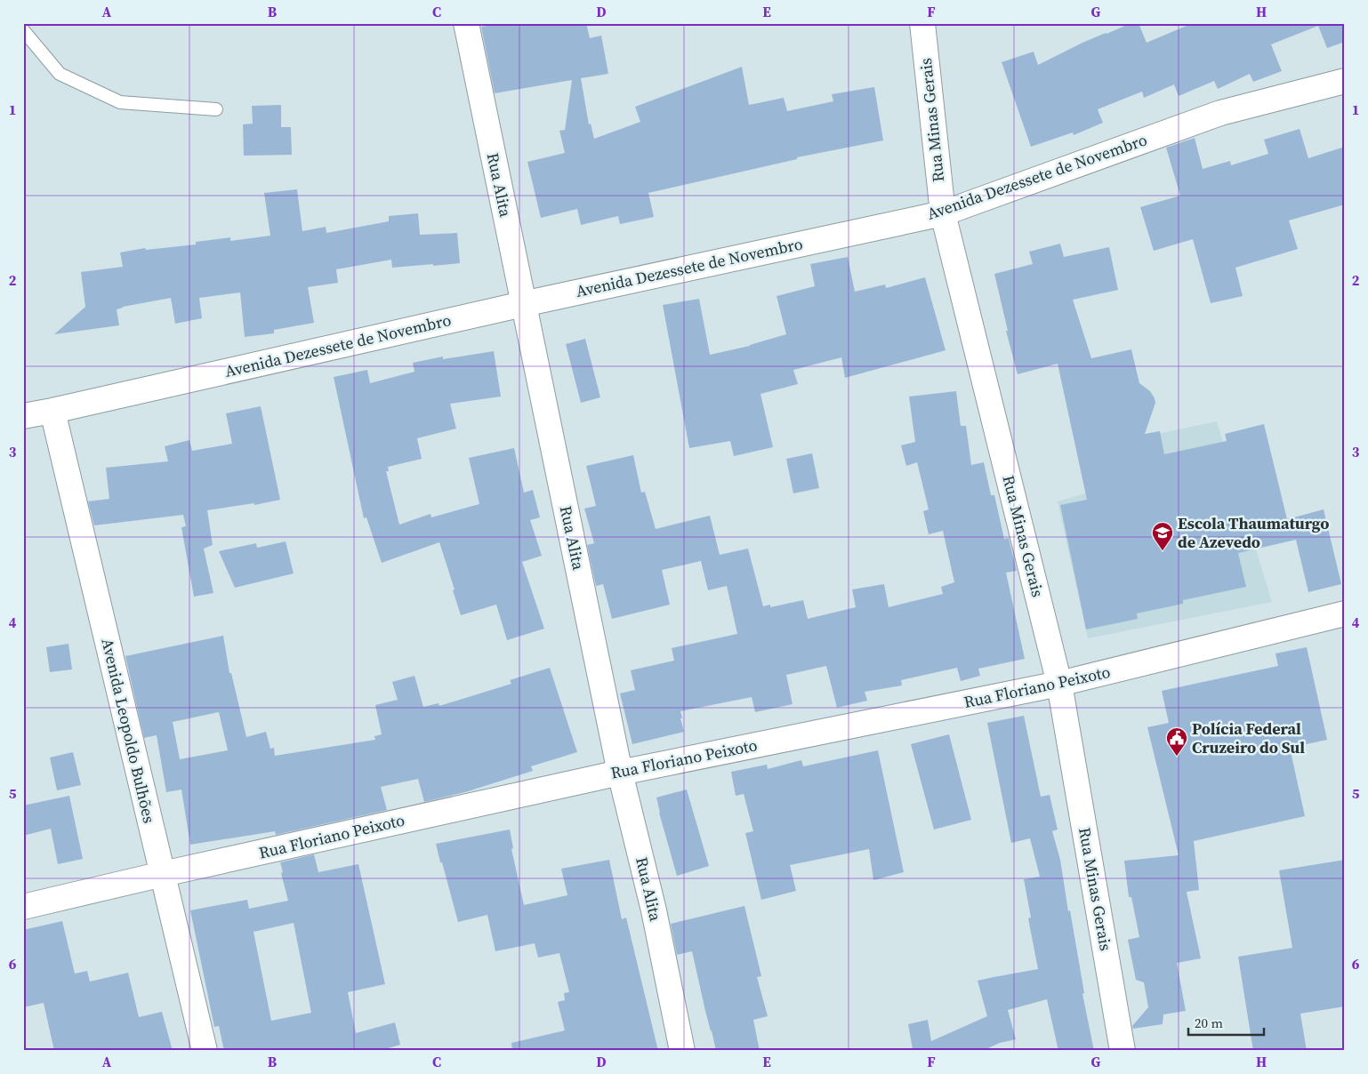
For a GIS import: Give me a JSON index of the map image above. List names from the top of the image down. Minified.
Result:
{"streets":{"street":["Rua Minas Gerais","Avenida Dezessete de Novembro","Rua Alita","Rua Floriano Peixoto","Avenida Leopoldo Bulhões"]},"crossings":[["Rua Minas Gerais","Avenida Dezessete de Novembro"],["Rua Minas Gerais","Rua Floriano Peixoto"],["Avenida Dezessete de Novembro","Rua Alita"],["Avenida Dezessete de Novembro","Avenida Leopoldo Bulhões"],["Rua Alita","Rua Floriano Peixoto"],["Rua Floriano Peixoto","Avenida Leopoldo Bulhões"]],"places":{"school or university":["Escola Thaumaturgo de Azevedo"],"public building":["Polícia Federal Cruzeiro do Sul"]},"scale_bar":"20 m","grid":{"columns":["A","B","C","D","E","F","G","H"],"rows":["1","2","3","4","5","6"]}}
